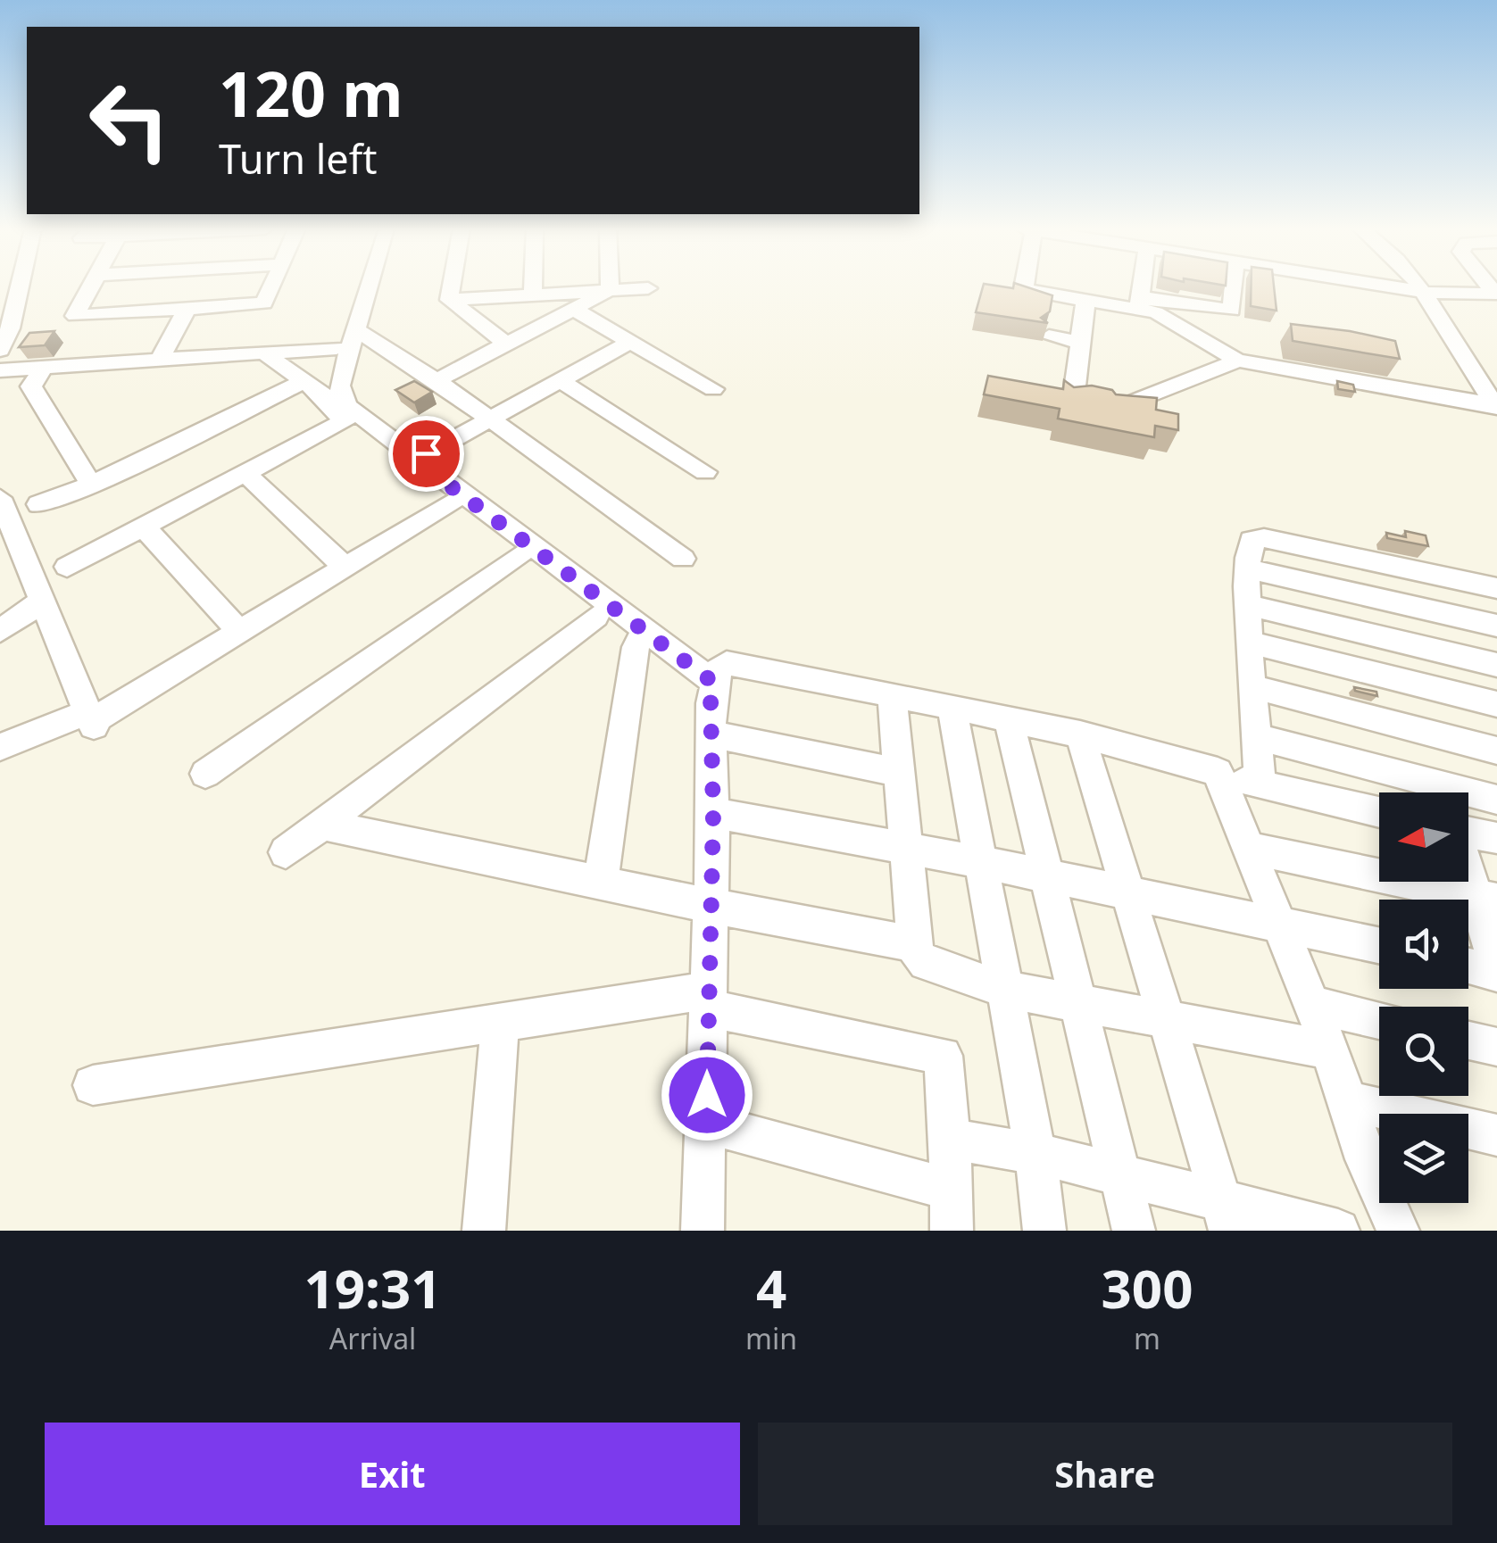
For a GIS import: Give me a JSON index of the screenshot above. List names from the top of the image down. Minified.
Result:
{"north":"left","page":{"turn":["120 m","Turn left"],"eta":["19:31","Arrival","4","min","300","m"],"buttons":["Exit","Share"]}}
